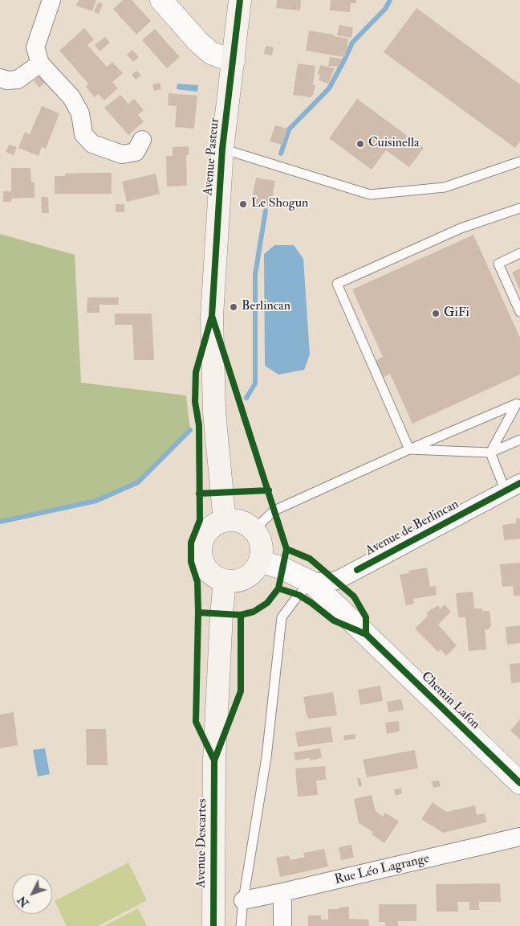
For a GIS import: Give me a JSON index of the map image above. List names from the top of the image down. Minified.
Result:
{"streets":{"main road":["Avenue Pasteur","Avenue Descartes"],"street":["Avenue de Berlincan","Chemin Lafon","Rue Léo Lagrange"]},"crossings":[["Avenue Pasteur","Chemin Lafon"],["Avenue Pasteur","Avenue Descartes"],["Avenue de Berlincan","Chemin Lafon"],["Chemin Lafon","Avenue Descartes"]],"places":["Cuisinella","Le Shogun","Berlincan","GiFi"],"north":"bottom left"}
